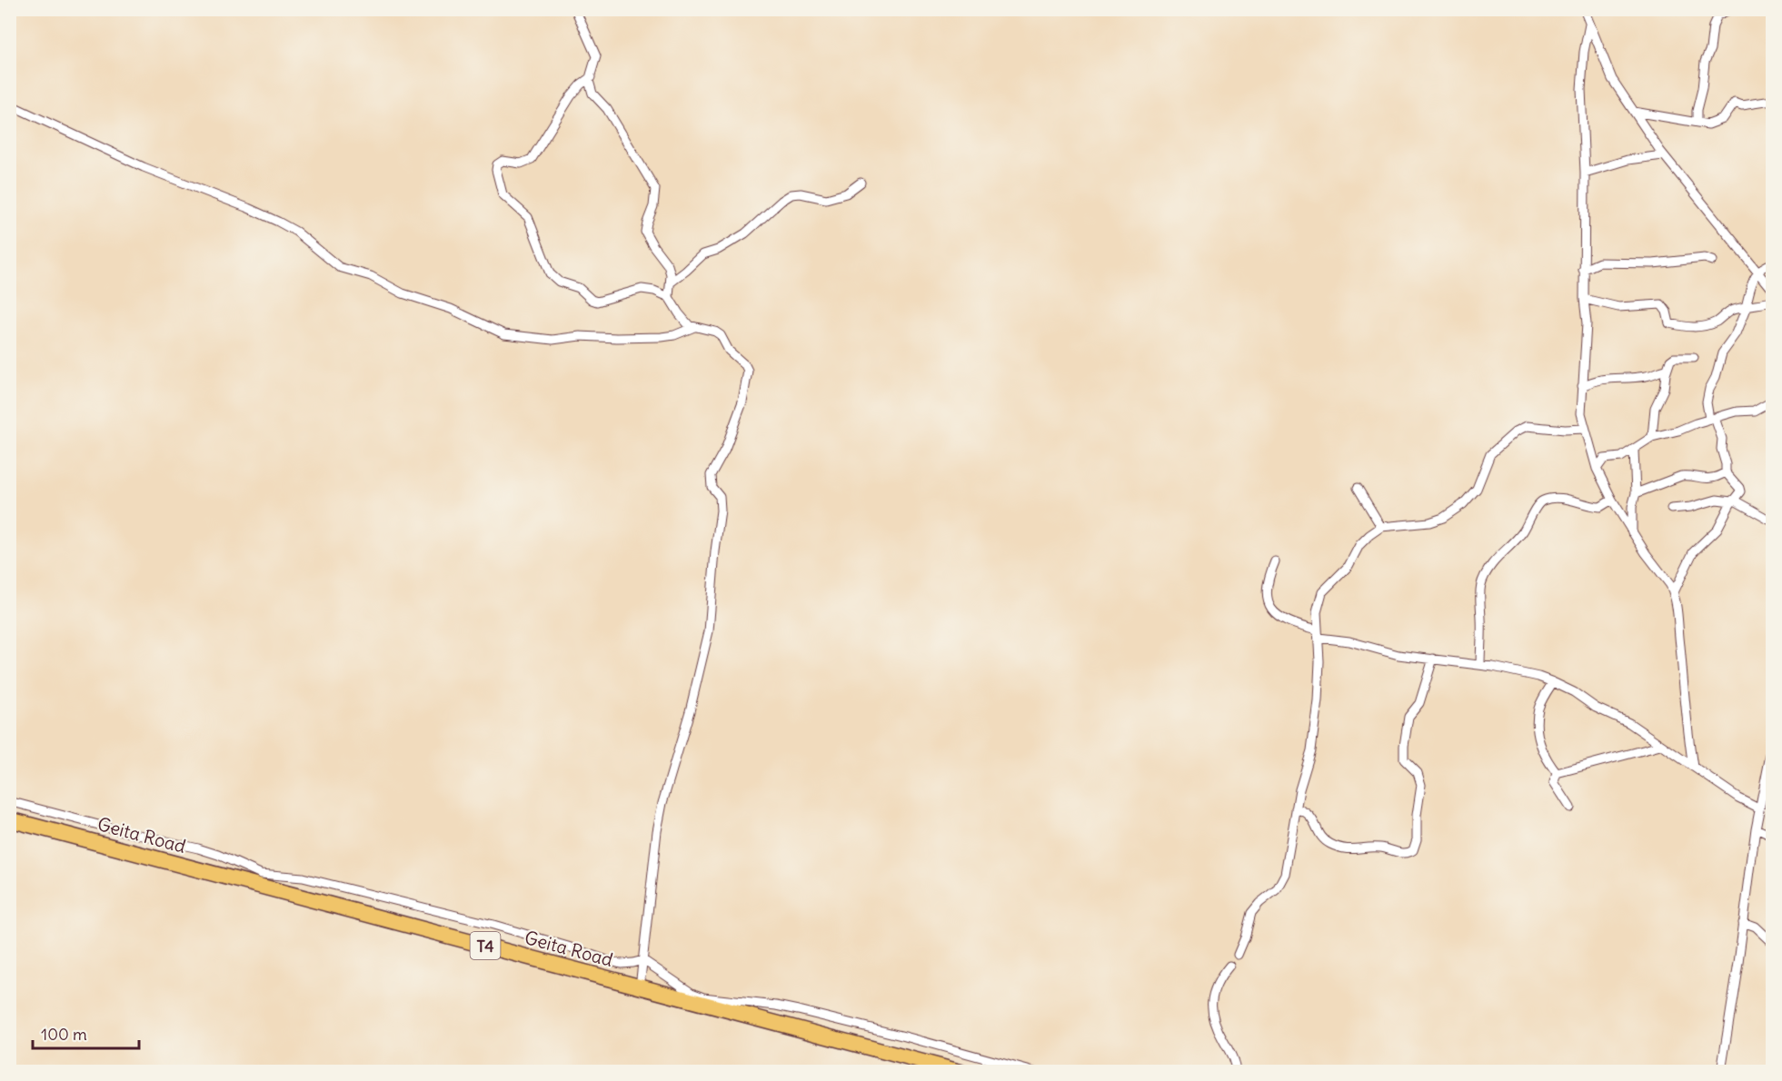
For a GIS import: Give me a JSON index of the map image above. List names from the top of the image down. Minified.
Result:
{"streets":{"highway":["Geita Road","T4"]},"scale_bar":"100 m"}
